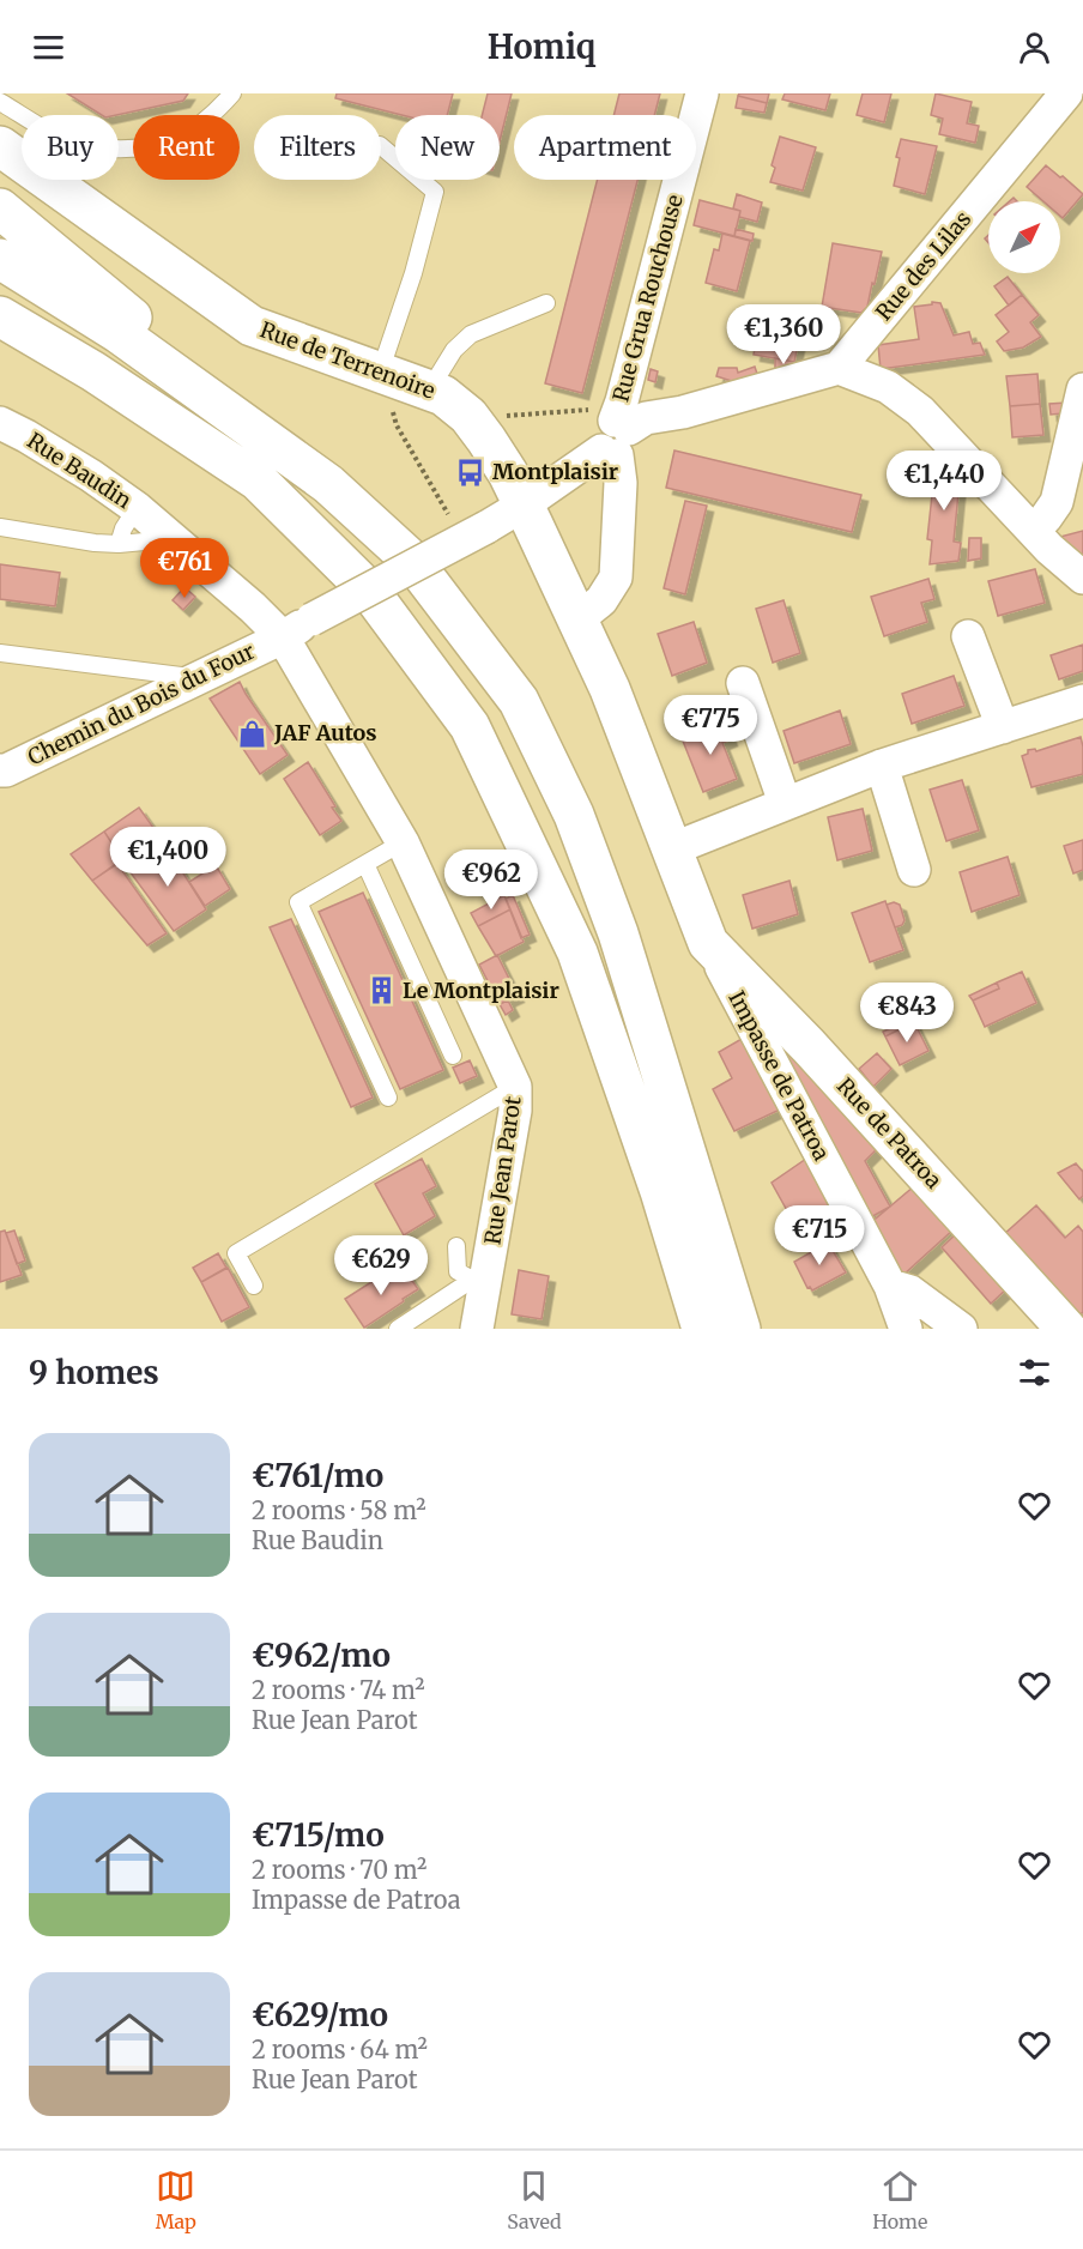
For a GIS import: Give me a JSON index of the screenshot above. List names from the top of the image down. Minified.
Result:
{"streets":{"main road":["Rue de Terrenoire","Rue de Patroa"],"street":["Rue des Lilas","Rue Grua Rouchouse","Rue Baudin","Chemin du Bois du Four","Impasse de Patroa","Rue Jean Parot"]},"crossings":[["Rue Grua Rouchouse","Rue de Terrenoire"],["Rue de Terrenoire","Impasse de Patroa"],["Rue de Terrenoire","Rue de Patroa"],["Rue Baudin","Chemin du Bois du Four"],["Rue Baudin","Rue Jean Parot"],["Chemin du Bois du Four","Rue Jean Parot"],["Impasse de Patroa","Rue de Patroa"]],"places":{"bus stop":["Montplaisir"],"shop":["JAF Autos"],"building":["Le Montplaisir"]},"north":"top right","page":{"header":"Homiq","chip":["Buy","Rent","Filters","New","Apartment"],"price":["€1,360","€1,440","€761","€775","€1,400","€962","€843","€715","€629"],"heading":"9 homes","list":[{"name":"€761/mo","note":"2 rooms · 58 m² · Rue Baudin"},{"name":"€962/mo","note":"2 rooms · 74 m² · Rue Jean Parot"},{"name":"€715/mo","note":"2 rooms · 70 m² · Impasse de Patroa"},{"name":"€629/mo","note":"2 rooms · 64 m² · Rue Jean Parot"}],"tabs":["Map","Saved","Home"]}}
